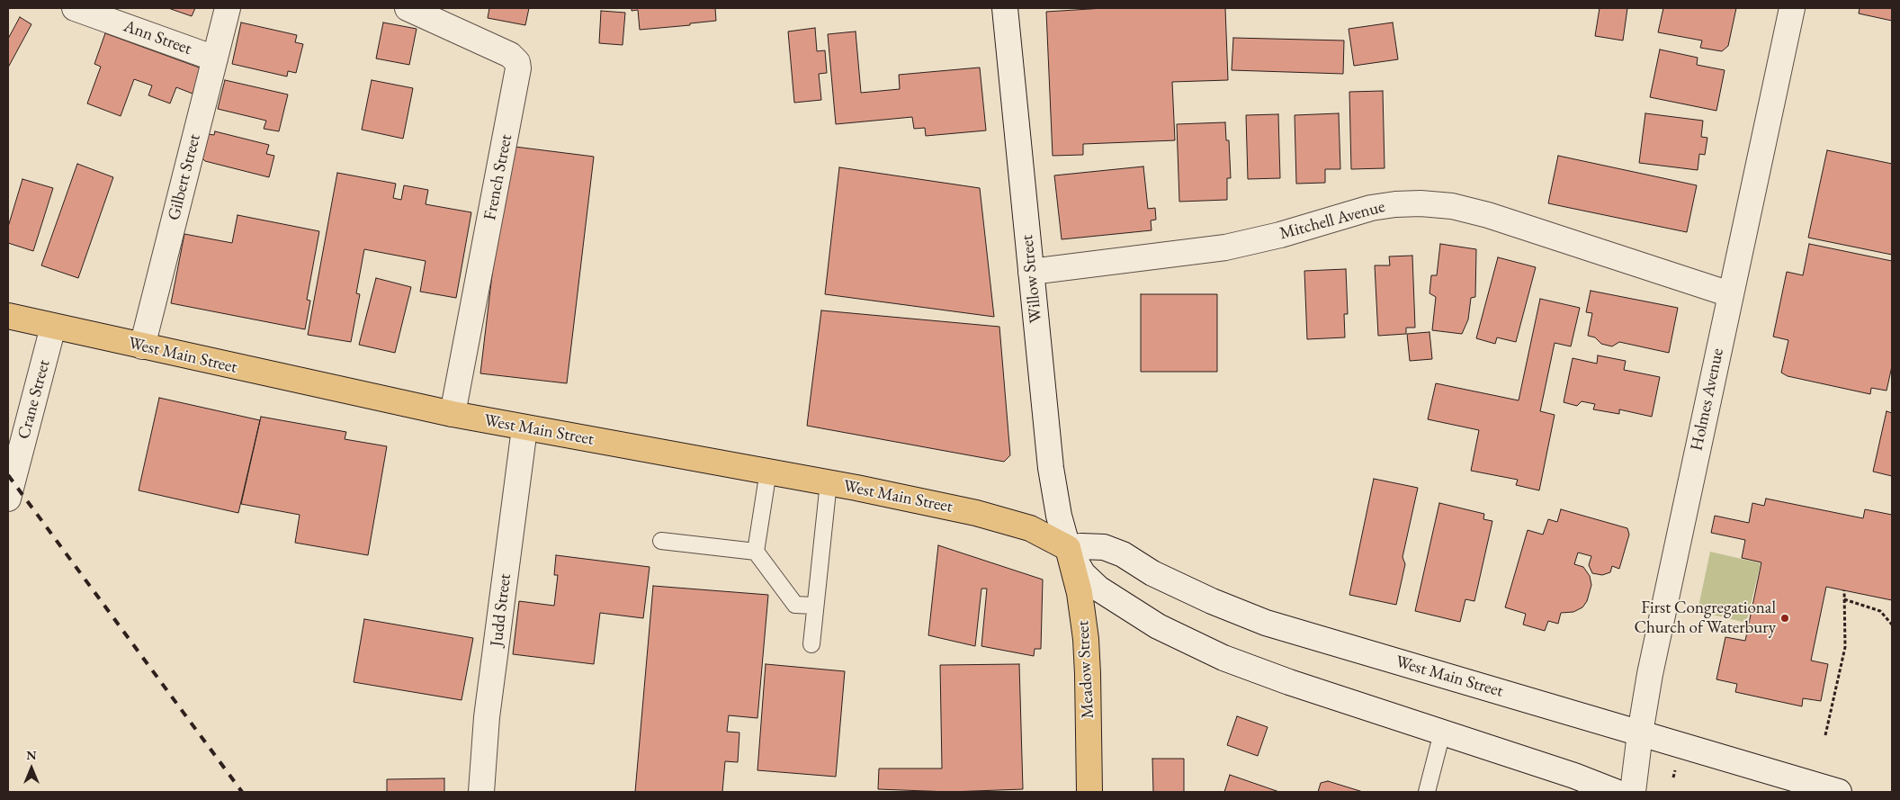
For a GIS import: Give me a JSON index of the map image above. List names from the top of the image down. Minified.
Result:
{"streets":{"main road":["West Main Street","Meadow Street"],"street":["Ann Street","Gilbert Street","French Street","Mitchell Avenue","Willow Street","Crane Street","Holmes Avenue","Judd Street"]},"crossings":[["Ann Street","Gilbert Street"],["Gilbert Street","West Main Street"],["French Street","West Main Street"],["Mitchell Avenue","Willow Street"],["Mitchell Avenue","Holmes Avenue"],["Willow Street","West Main Street"],["Willow Street","Meadow Street"],["West Main Street","Crane Street"],["West Main Street","Holmes Avenue"],["West Main Street","Judd Street"],["West Main Street","Meadow Street"]],"places":["First Congregational Church of Waterbury"],"north":"top"}
